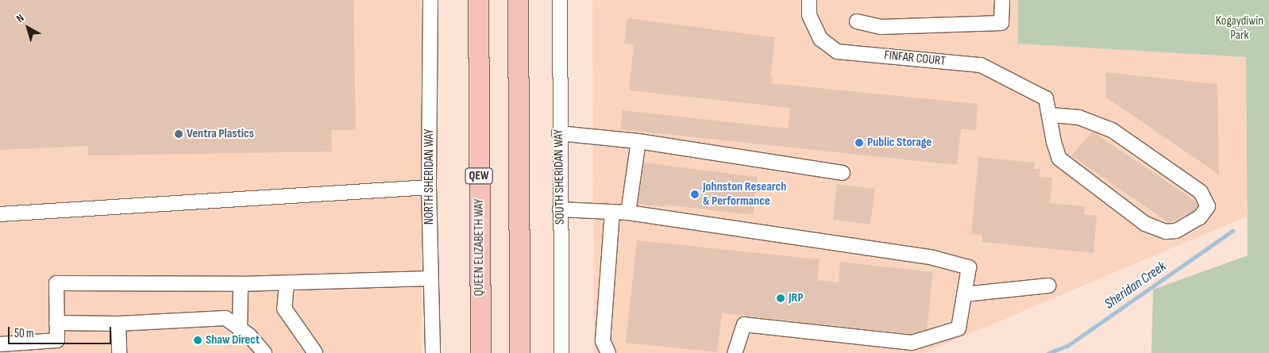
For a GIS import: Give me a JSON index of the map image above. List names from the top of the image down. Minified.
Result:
{"streets":{"highway":["QEW","QUEEN ELIZABETH WAY"],"street":["FINFAR COURT","NORTH SHERIDAN WAY","SOUTH SHERIDAN WAY"]},"water":["Sheridan Creek"],"parks":["Kogaydiwin Park"],"places":["Ventra Plastics","Public Storage","Johnston Research & Performance","JRP","Shaw Direct"],"scale_bar":"50 m","north":"top left"}
